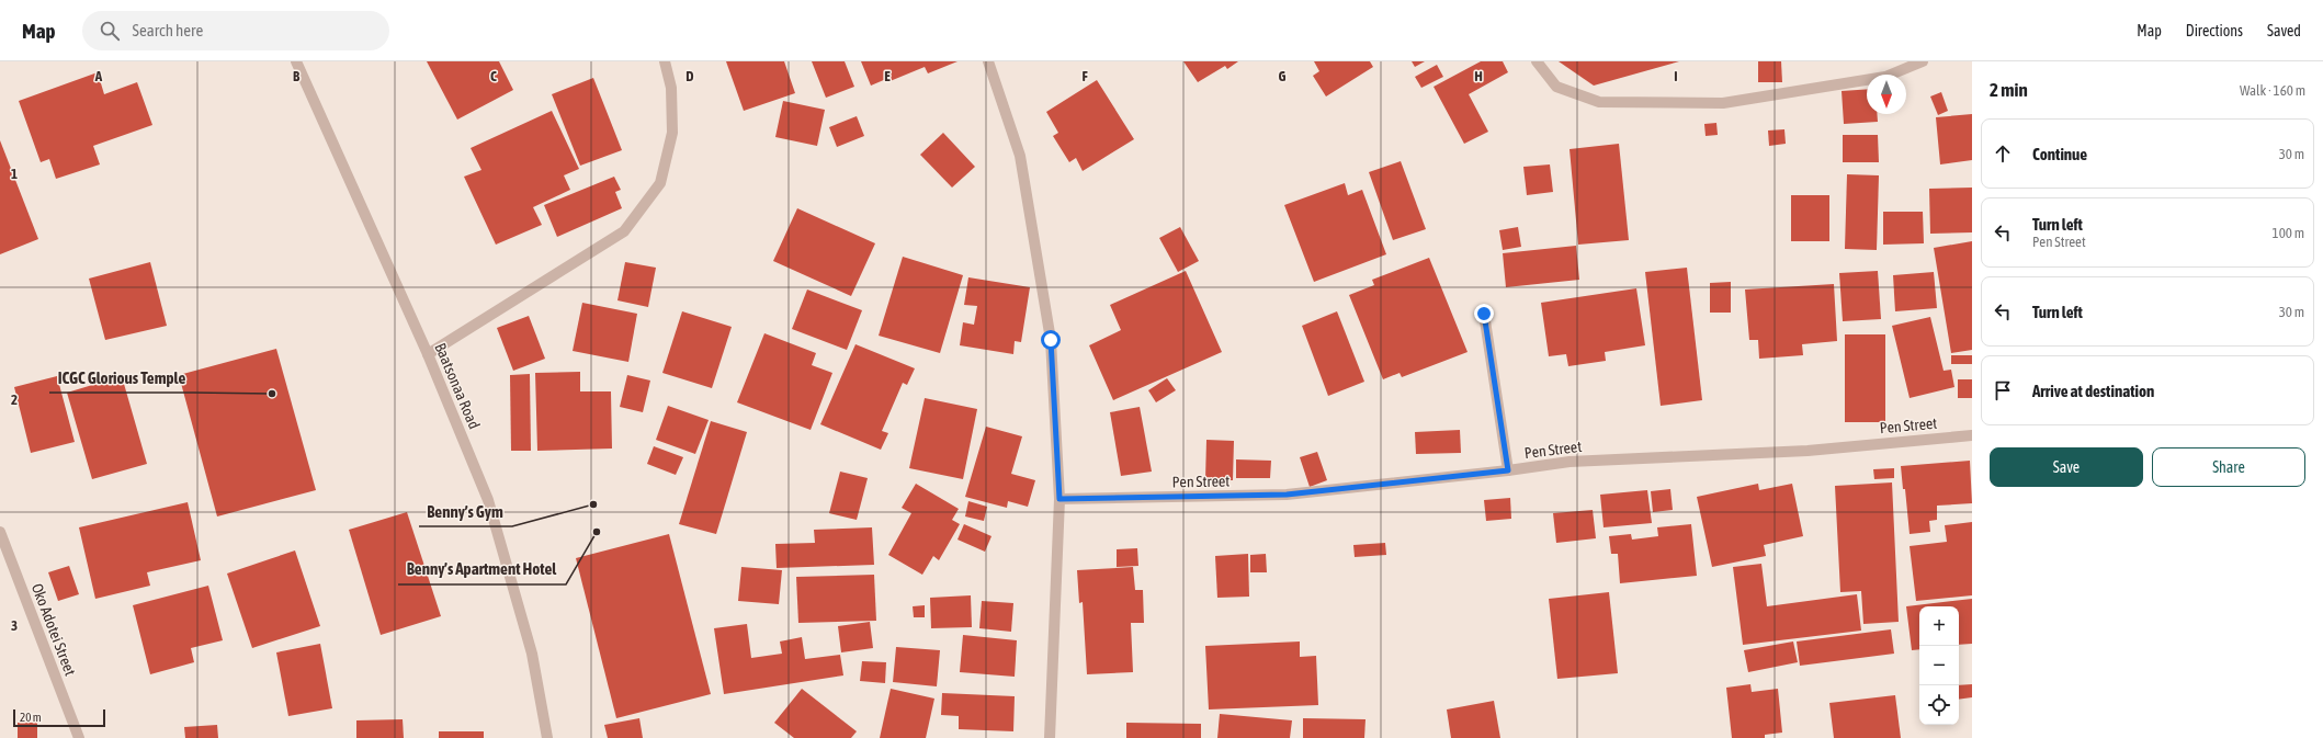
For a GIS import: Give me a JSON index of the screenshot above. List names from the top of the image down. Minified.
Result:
{"streets":{"street":["Baatsonaa Road","Pen Street","Oko Adotei Street"]},"places":["ICGC Glorious Temple","Benny’s Gym","Benny’s Apartment Hotel"],"scale_bar":"20 m","north":"bottom","page":{"header":"Map","search":"Search here","nav":["Map","Directions","Saved"],"heading":["2 min","Walk · 160 m"],"list":[["Continue","30 m"],["Turn left","Pen Street","100 m"],["Turn left","30 m"],"Arrive at destination"],"buttons":["Save","Share"],"map_buttons":["+","−"],"scale":"20 m"},"grid":{"columns":["A","B","C","D","E","F","G","H","I"],"rows":["1","2","3"]}}
